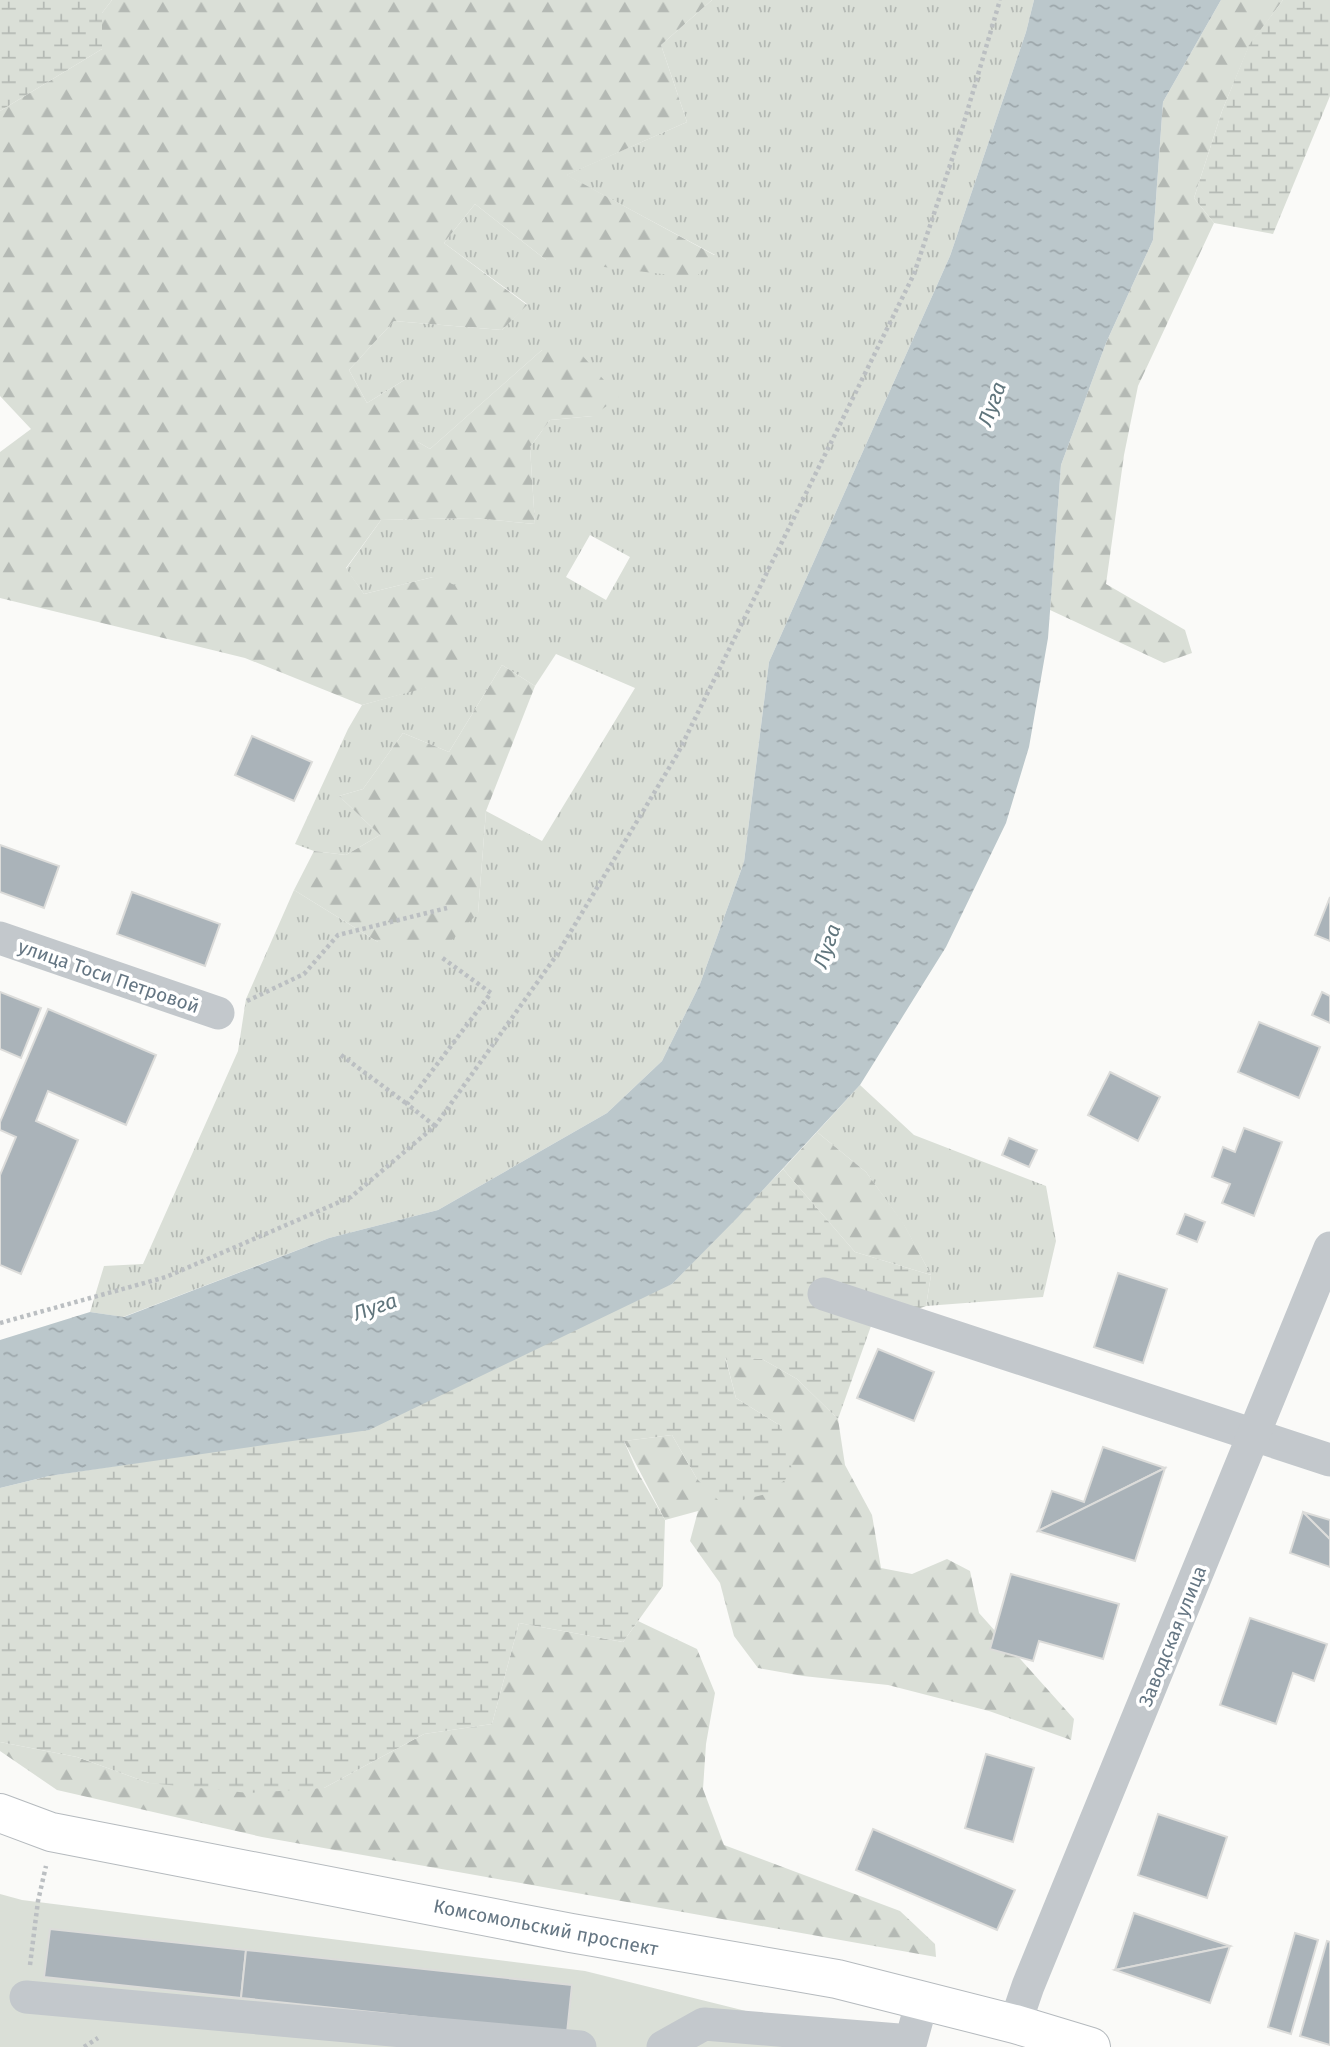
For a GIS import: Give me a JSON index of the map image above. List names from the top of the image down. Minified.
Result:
{"streets":{"main road":["Комсомольский проспект"],"street":["улица Тоси Петровой","Заводская улица"]},"crossings":[["Заводская улица","Комсомольский проспект"]],"water":["Луга"]}
